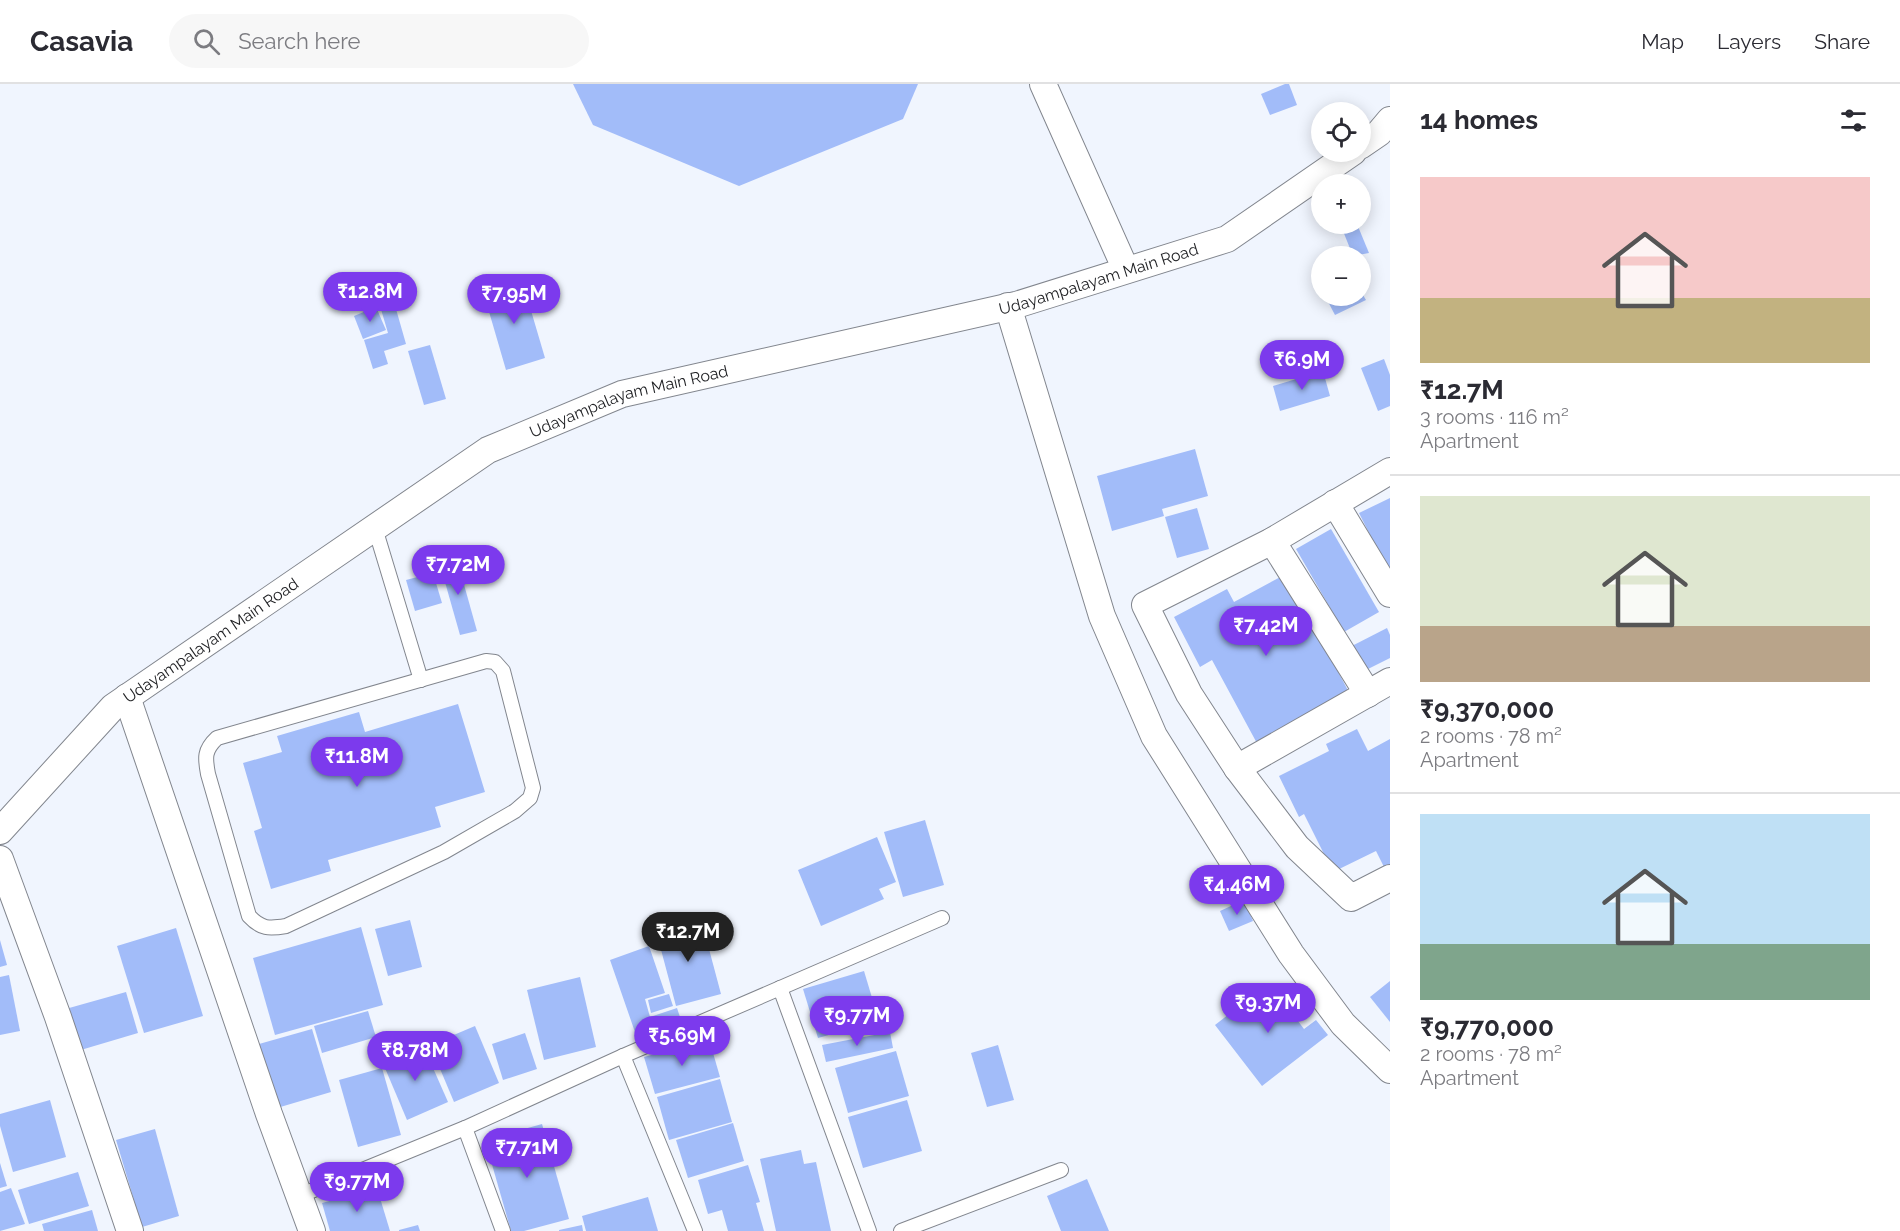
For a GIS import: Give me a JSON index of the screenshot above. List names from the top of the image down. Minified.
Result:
{"streets":{"street":["Udayampalayam Main Road"]},"page":{"header":"Casavia","search":"Search here","nav":["Map","Layers","Share"],"heading":"14 homes","map_buttons":["+","−"],"list":[{"name":"₹12.7M","note":"3 rooms · 116 m² · Apartment"},{"name":"₹9,370,000","note":"2 rooms · 78 m² · Apartment"},{"name":"₹9,770,000","note":"2 rooms · 78 m² · Apartment"}],"price":["₹12.8M","₹7.95M","₹6.9M","₹7.72M","₹7.42M","₹11.8M","₹4.46M","₹12.7M","₹9.37M","₹9.77M","₹5.69M","₹8.78M","₹7.71M","₹9.77M"]}}
